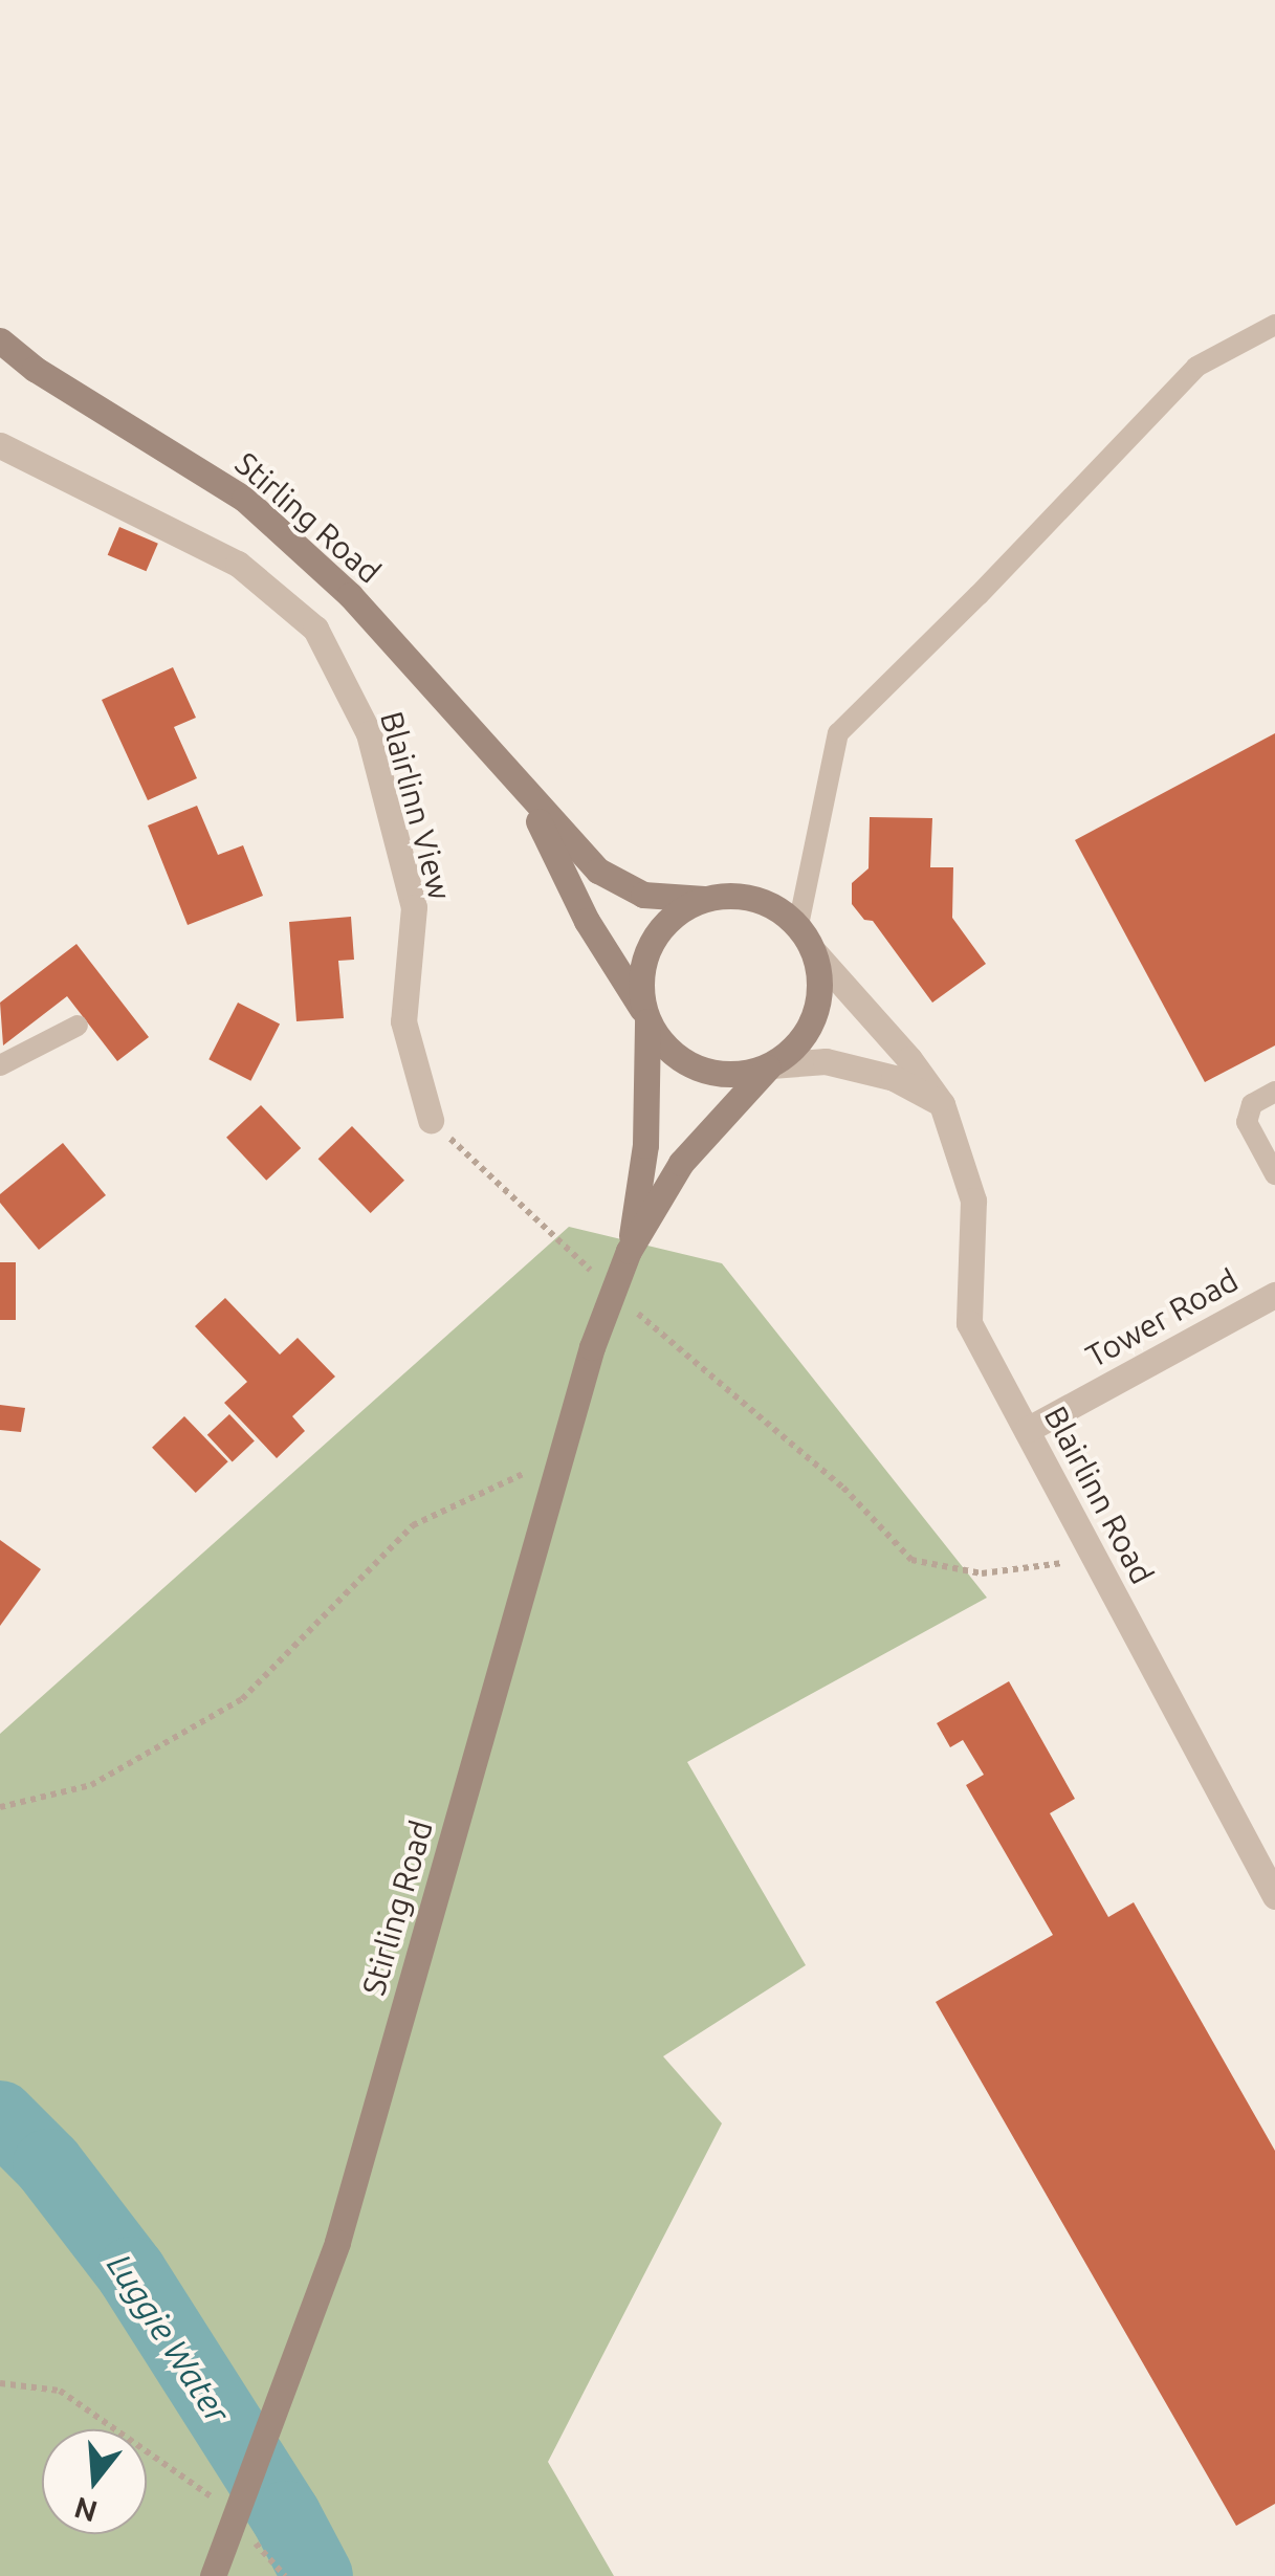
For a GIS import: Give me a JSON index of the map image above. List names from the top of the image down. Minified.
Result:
{"streets":{"main road":["Stirling Road"],"street":["Blairlinn View","Tower Road","Blairlinn Road"]},"crossings":[["Stirling Road","Blairlinn Road"],["Tower Road","Blairlinn Road"]],"water":["Luggie Water"],"north":"bottom"}
